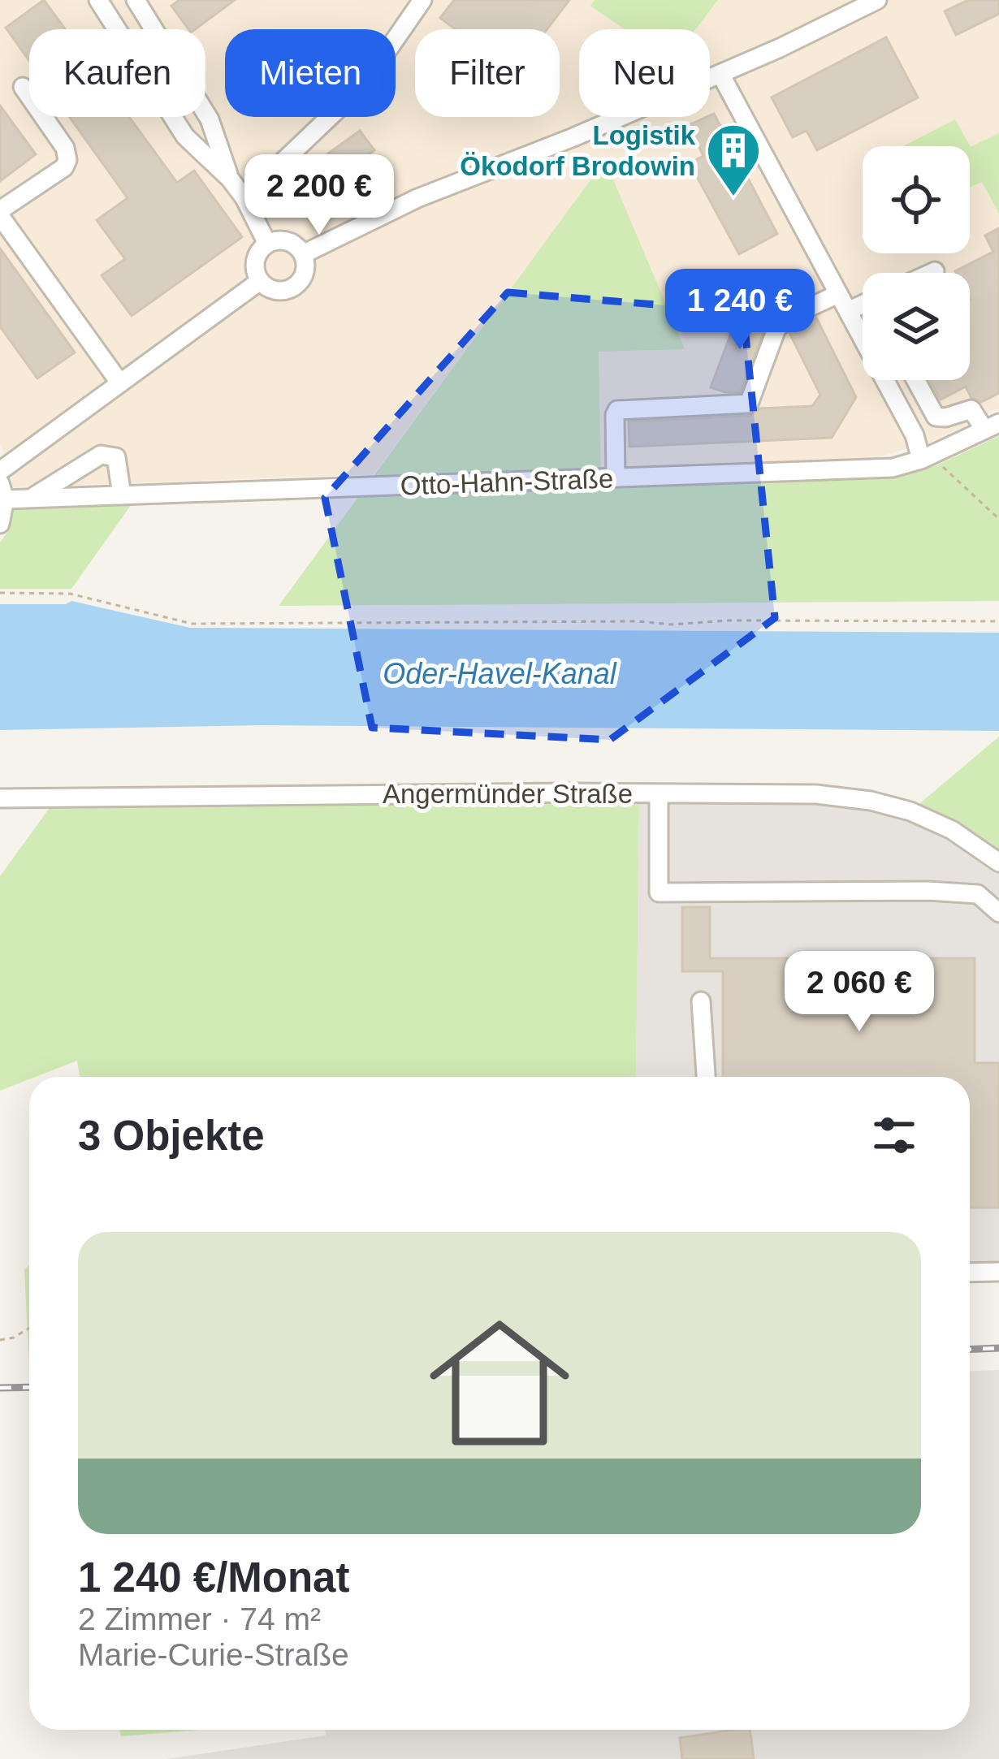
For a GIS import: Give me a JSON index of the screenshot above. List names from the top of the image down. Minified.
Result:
{"streets":{"street":["Otto-Hahn-Straße","Angermünder Straße"]},"water":["Oder-Havel-Kanal"],"places":{"building":["Logistik Ökodorf Brodowin"]},"page":{"chip":["Kaufen","Mieten","Filter","Neu"],"price":["2 200 €","1 240 €","2 060 €"],"heading":"3 Objekte","list":[{"name":"1 240 €/Monat","note":"2 Zimmer · 74 m² · Marie-Curie-Straße"}]}}
